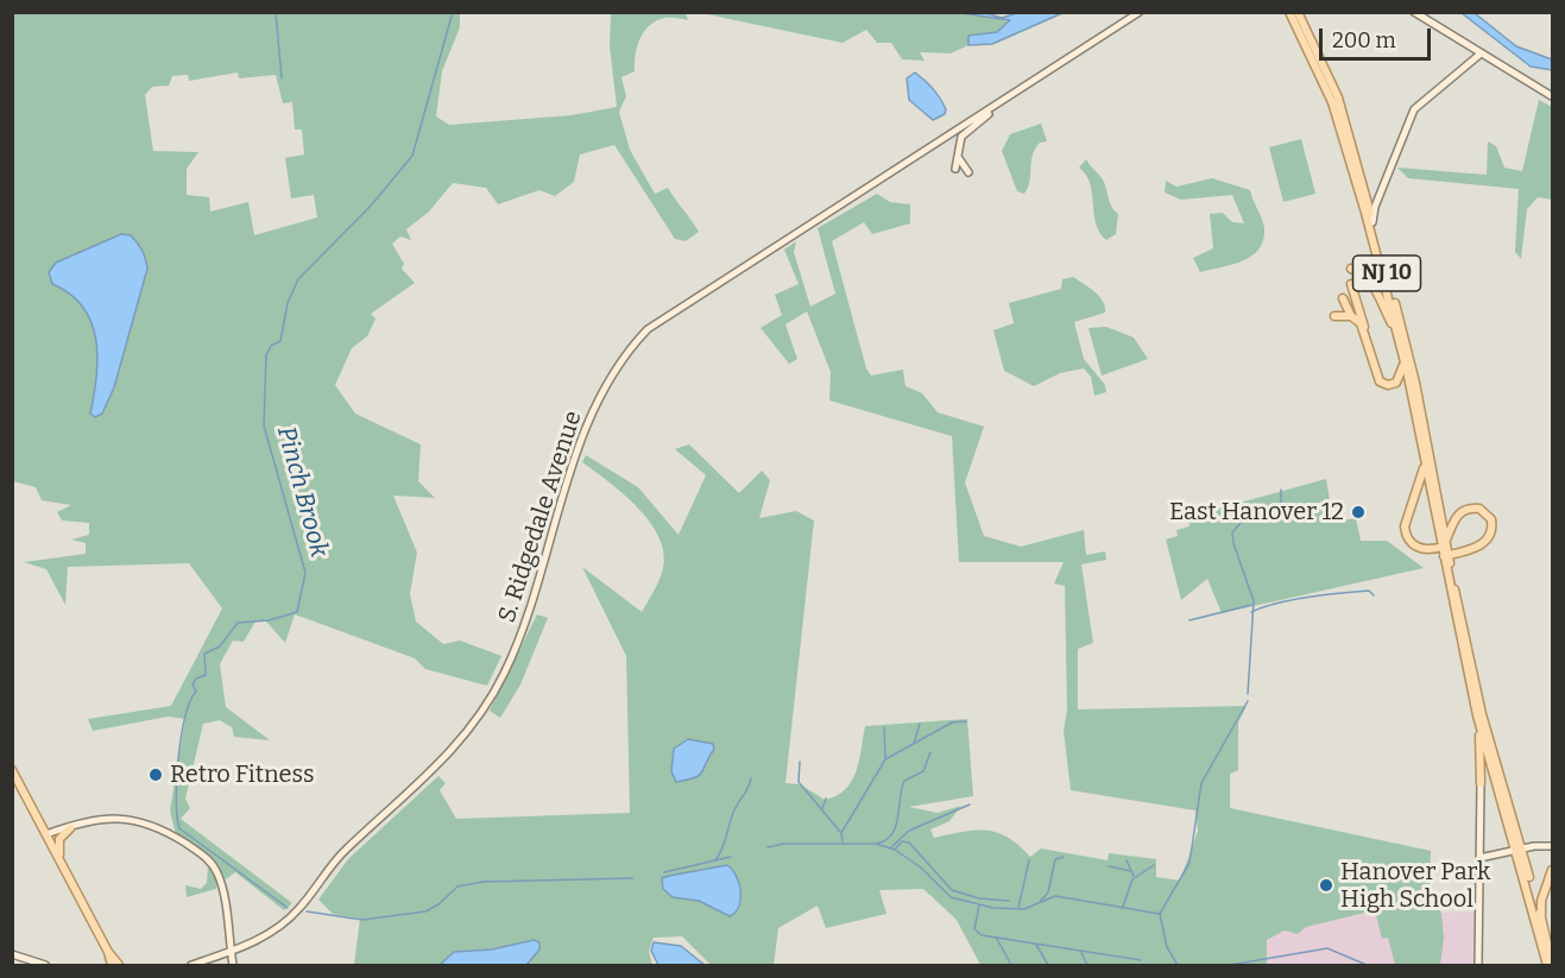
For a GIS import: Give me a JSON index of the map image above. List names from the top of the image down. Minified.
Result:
{"streets":{"main road":["NJ 10","S. Ridgedale Avenue"]},"water":["Pinch Brook"],"places":["East Hanover 12","Retro Fitness","Hanover Park High School"],"scale_bar":"200 m"}
